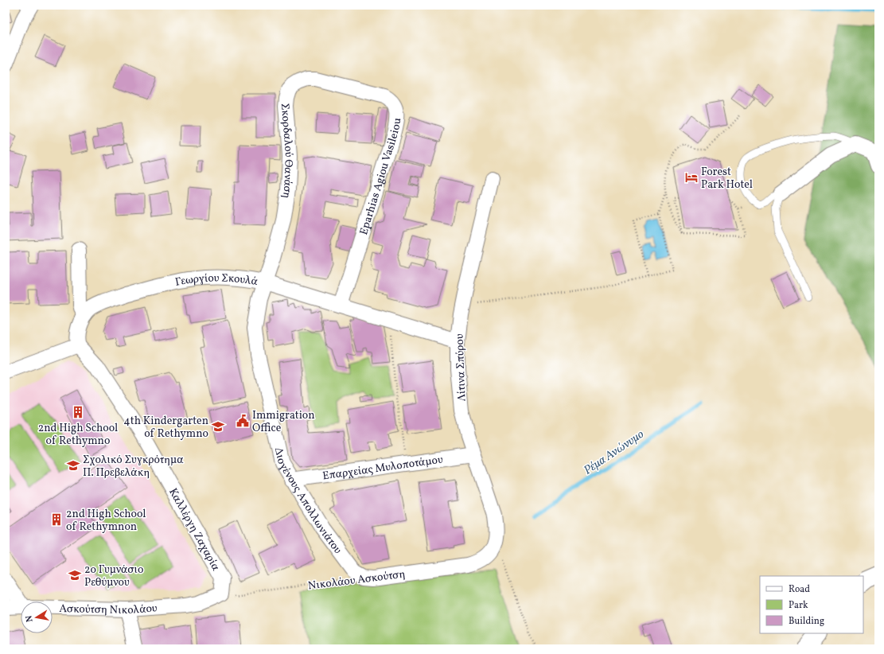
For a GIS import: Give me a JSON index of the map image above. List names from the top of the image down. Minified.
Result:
{"streets":{"street":["Σκορδαλού Θανάση","Eparhias Agiou Vasileiou","Γεωργίου Σκουλά","Λίτινα Σπύρου","Επαρχείας Μυλοποτάμου","Διογένους Απολλωνιάτου","Καλλέργη Ζαχαρία","Νικολάου Ασκούτση","Ασκούτση Νικολάου"]},"crossings":[["Σκορδαλού Θανάση","Eparhias Agiou Vasileiou"],["Σκορδαλού Θανάση","Γεωργίου Σκουλά"],["Σκορδαλού Θανάση","Διογένους Απολλωνιάτου"],["Eparhias Agiou Vasileiou","Γεωργίου Σκουλά"],["Γεωργίου Σκουλά","Λίτινα Σπύρου"],["Γεωργίου Σκουλά","Διογένους Απολλωνιάτου"],["Γεωργίου Σκουλά","Καλλέργη Ζαχαρία"],["Λίτινα Σπύρου","Επαρχείας Μυλοποτάμου"],["Λίτινα Σπύρου","Νικολάου Ασκούτση"],["Επαρχείας Μυλοποτάμου","Διογένους Απολλωνιάτου"],["Διογένους Απολλωνιάτου","Νικολάου Ασκούτση"],["Καλλέργη Ζαχαρία","Νικολάου Ασκούτση"],["Καλλέργη Ζαχαρία","Ασκούτση Νικολάου"],["Νικολάου Ασκούτση","Ασκούτση Νικολάου"]],"water":["Ρέμα Ανώνυμο"],"places":{"hotel":["Forest Park Hotel"],"building":["2nd High School of Rethymno","2nd High School of Rethymnon"],"public building":["Immigration Office"],"school or university":["4th Kindergarten of Rethymno","Σχολικό Συγκρότημα Π. Πρεβελάκη","2ο Γυμνάσιο Ρεθύμνου"]},"legend":["Road","Park","Building"],"north":"left"}
